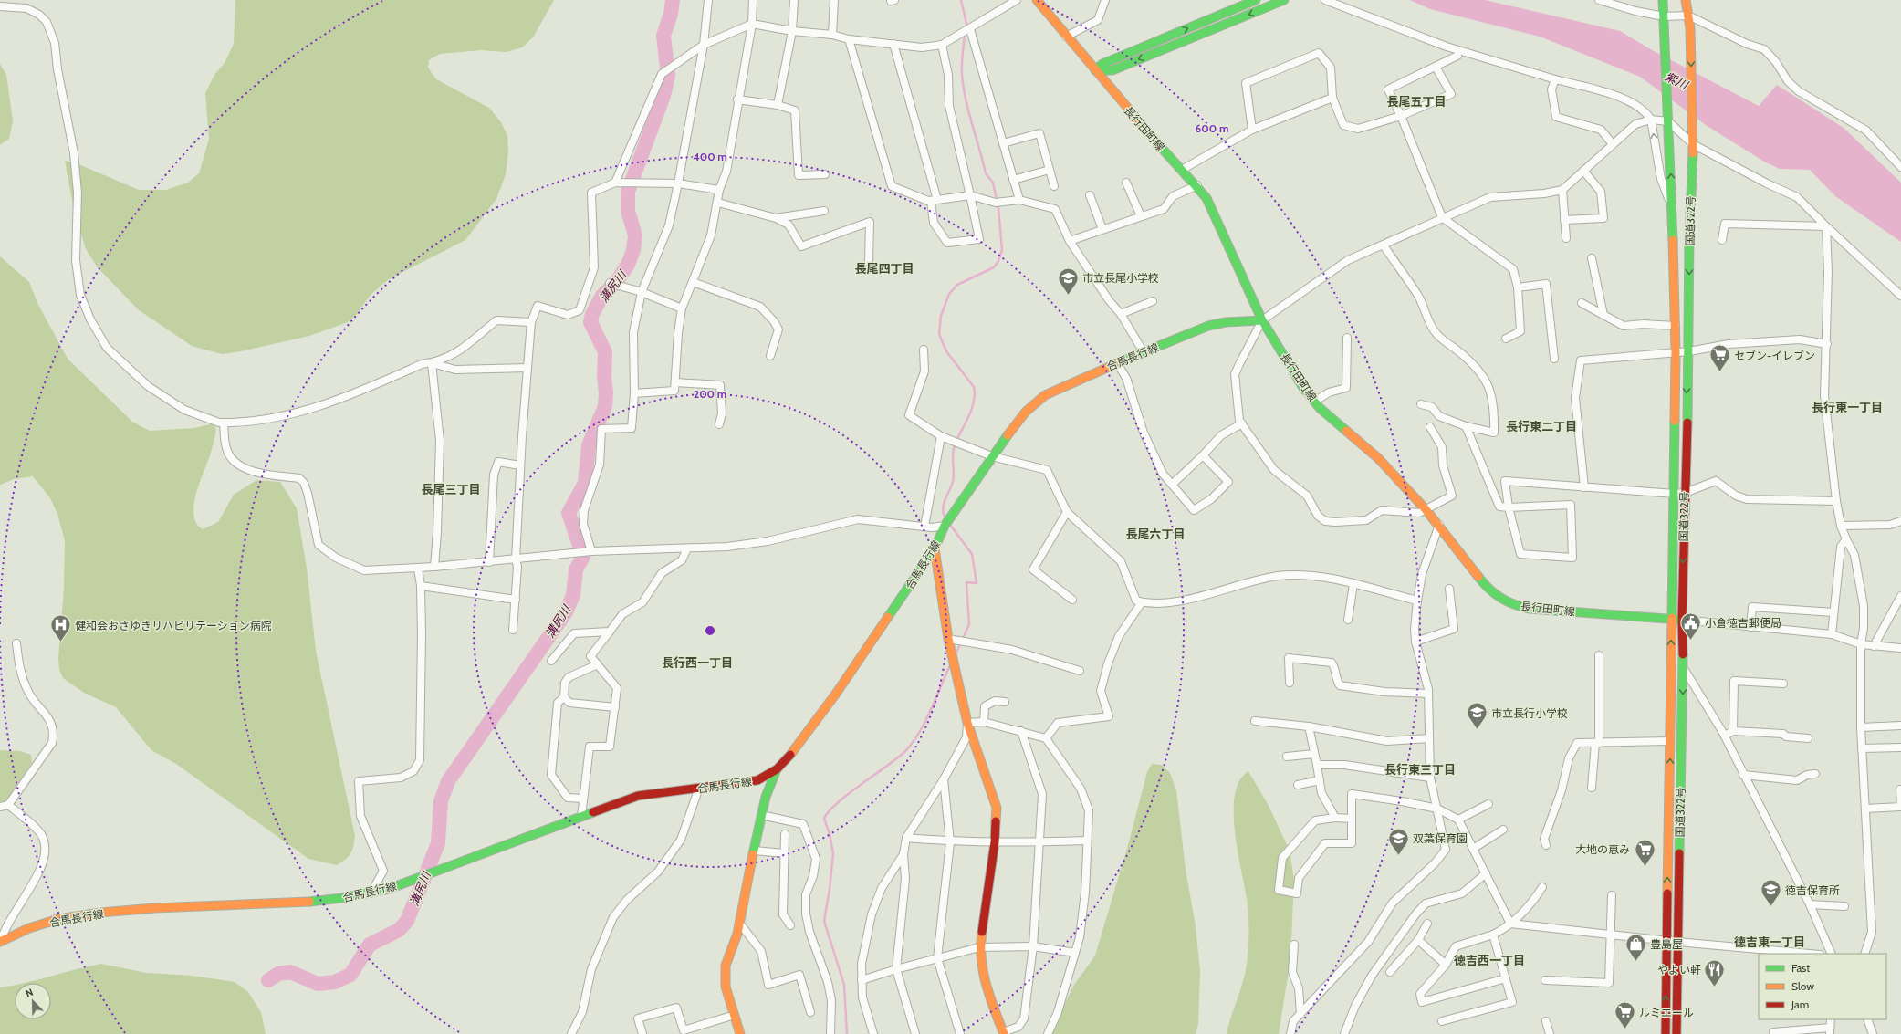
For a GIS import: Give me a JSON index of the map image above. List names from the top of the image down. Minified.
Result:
{"streets":{"main road":["長行田町線","国道322号","合馬長行線"]},"crossings":[["長行田町線","国道322号"],["長行田町線","合馬長行線"]],"districts":["長尾五丁目","長尾四丁目","長行東一丁目","長行東二丁目","長尾三丁目","長尾六丁目","長行西一丁目","長行東三丁目","徳吉東一丁目","徳吉西一丁目"],"water":["紫川","溝尻川"],"places":{"school or university":["市立長尾小学校","市立長行小学校","双葉保育園","徳吉保育所"],"supermarket":["セブン-イレブン","大地の恵み","ルミエール"],"public building":["小倉徳吉郵便局"],"hospital":["健和会おさゆきリハビリテーション病院"],"shop":["豊島屋"],"restaurant":["やよい軒"]},"legend":["Fast","Slow","Jam"],"north":"top left","rings":["600 m","400 m","200 m"]}
